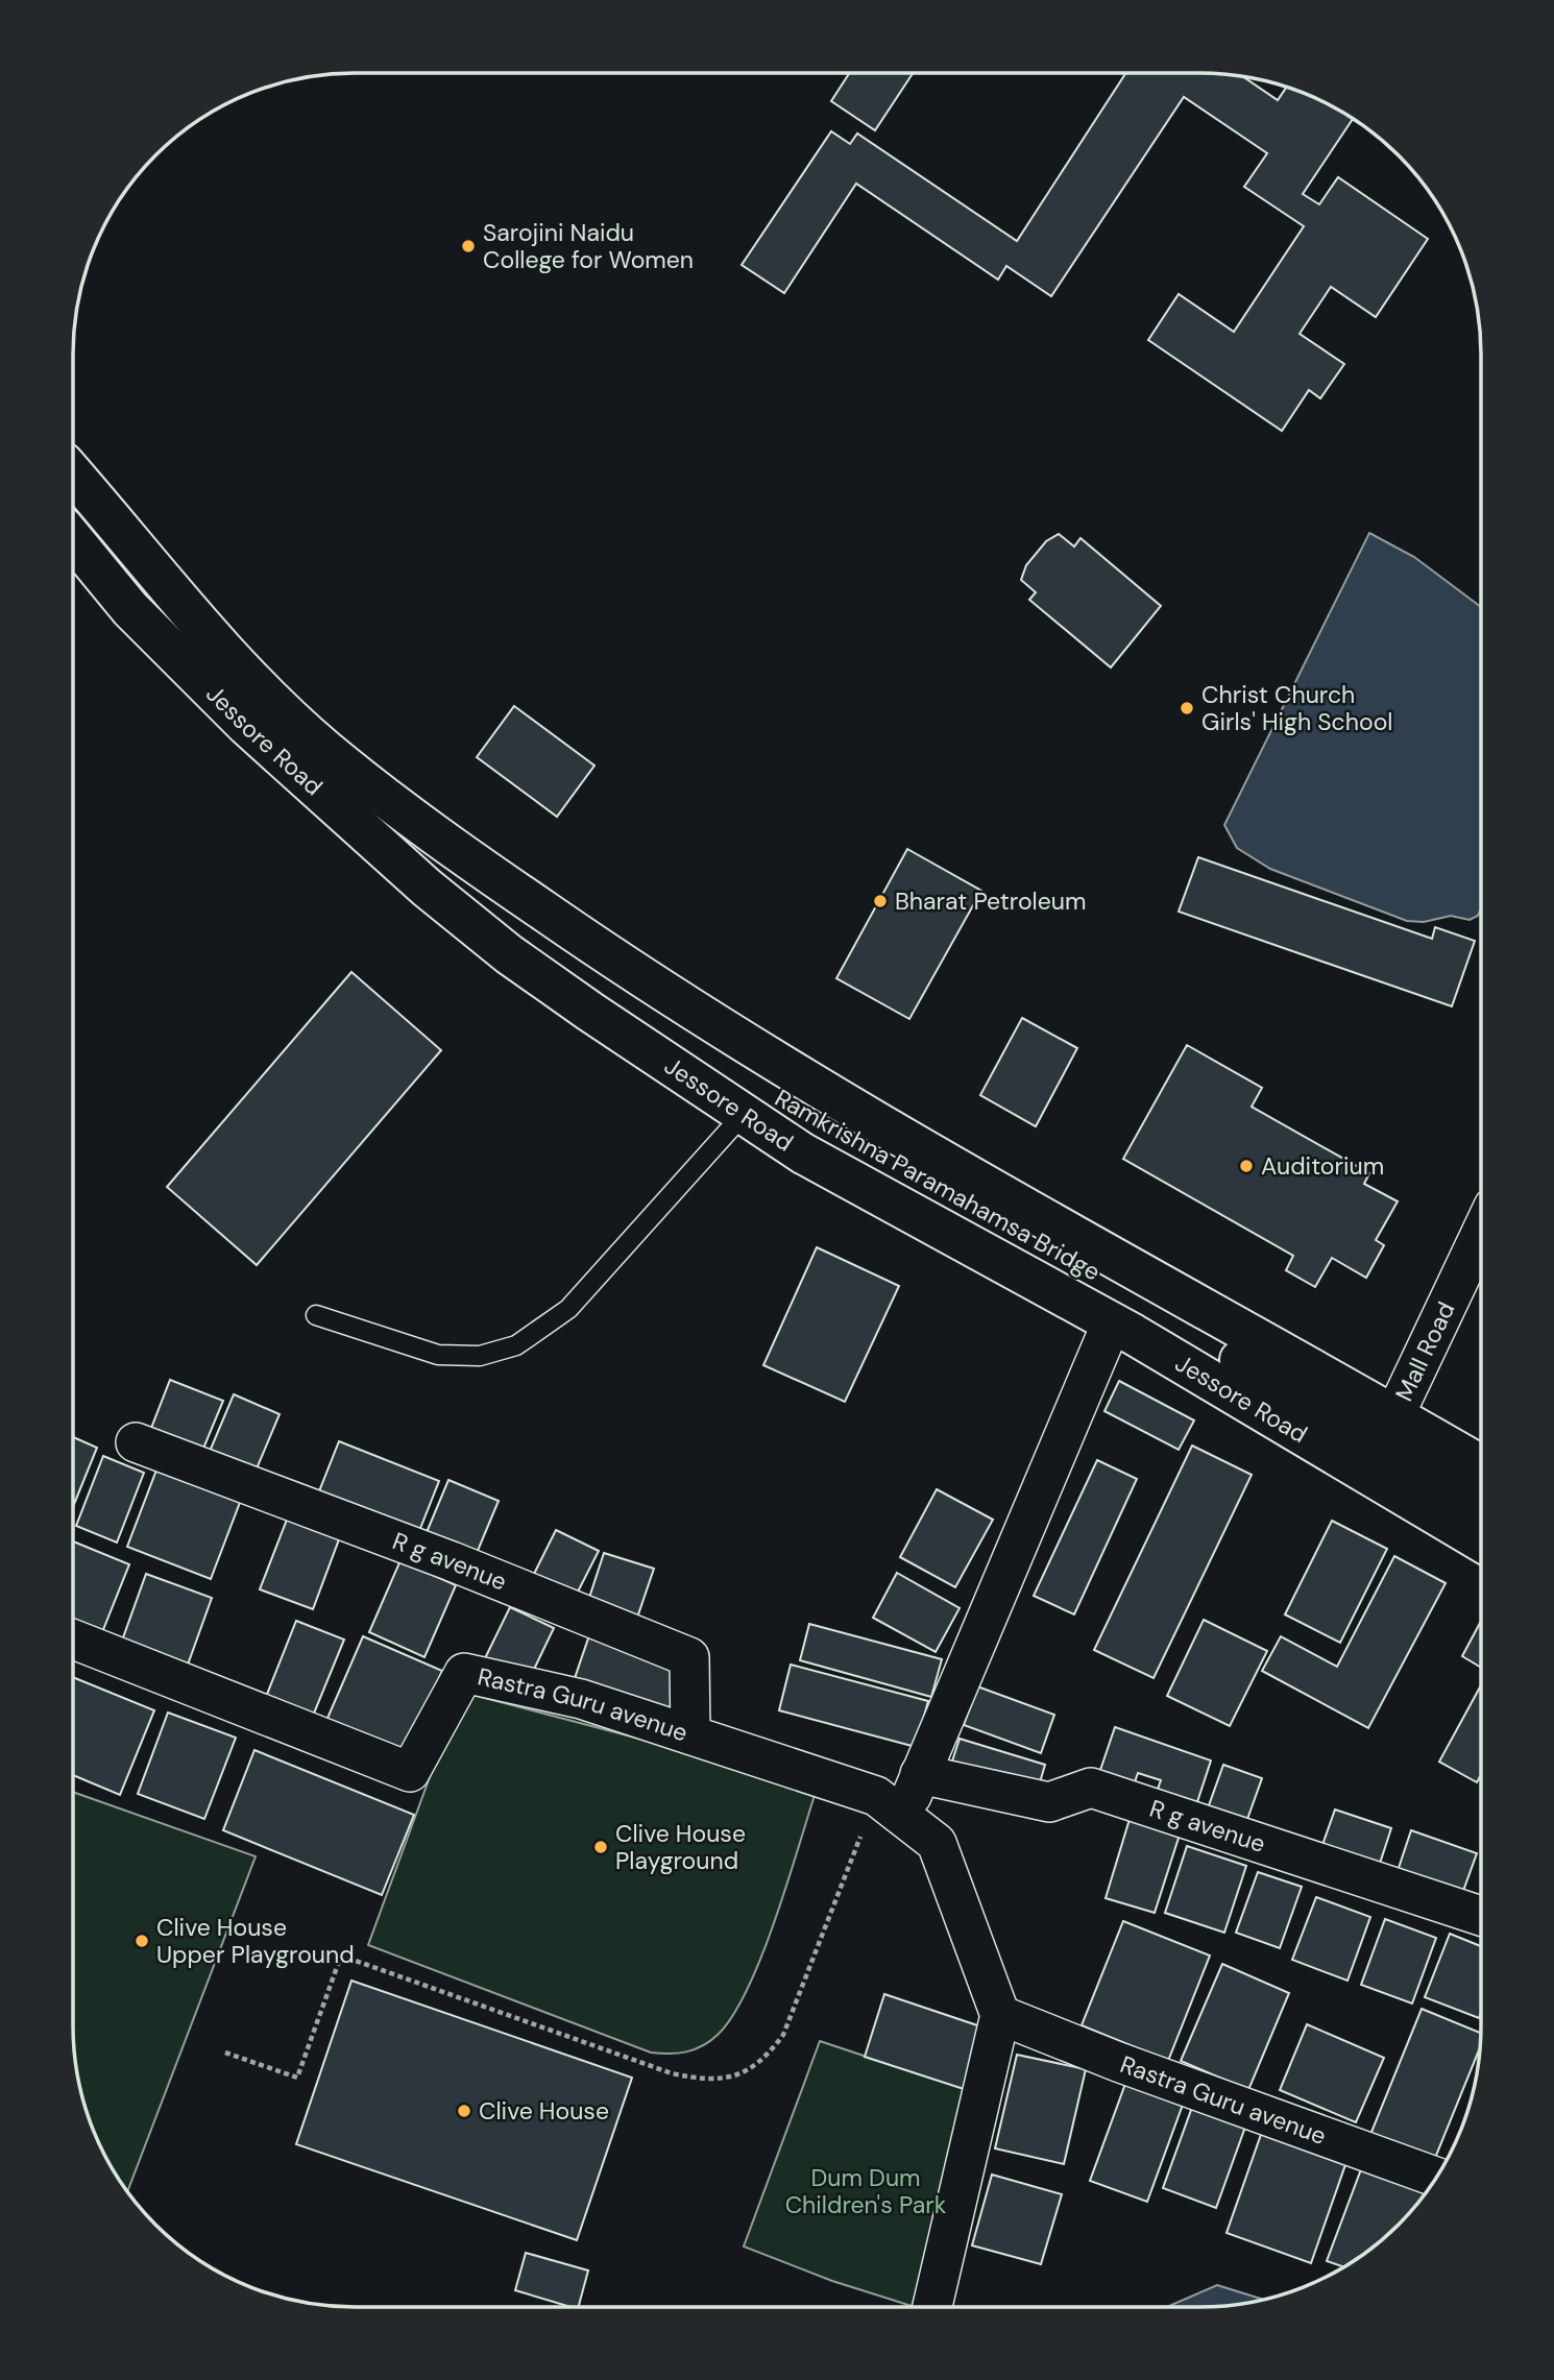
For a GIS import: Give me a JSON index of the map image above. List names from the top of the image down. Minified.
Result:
{"streets":{"main road":["Jessore Road","Ramkrishna Paramahamsa Bridge"],"street":["Mall Road","R g avenue","Rastra Guru avenue"]},"crossings":[["Jessore Road","Mall Road"],["R g avenue","Rastra Guru avenue"]],"parks":["Dum Dum Children's Park"],"places":["Sarojini Naidu College for Women","Christ Church Girls' High School","Bharat Petroleum","Auditorium","Clive House Playground","Clive House Upper Playground","Clive House"]}
